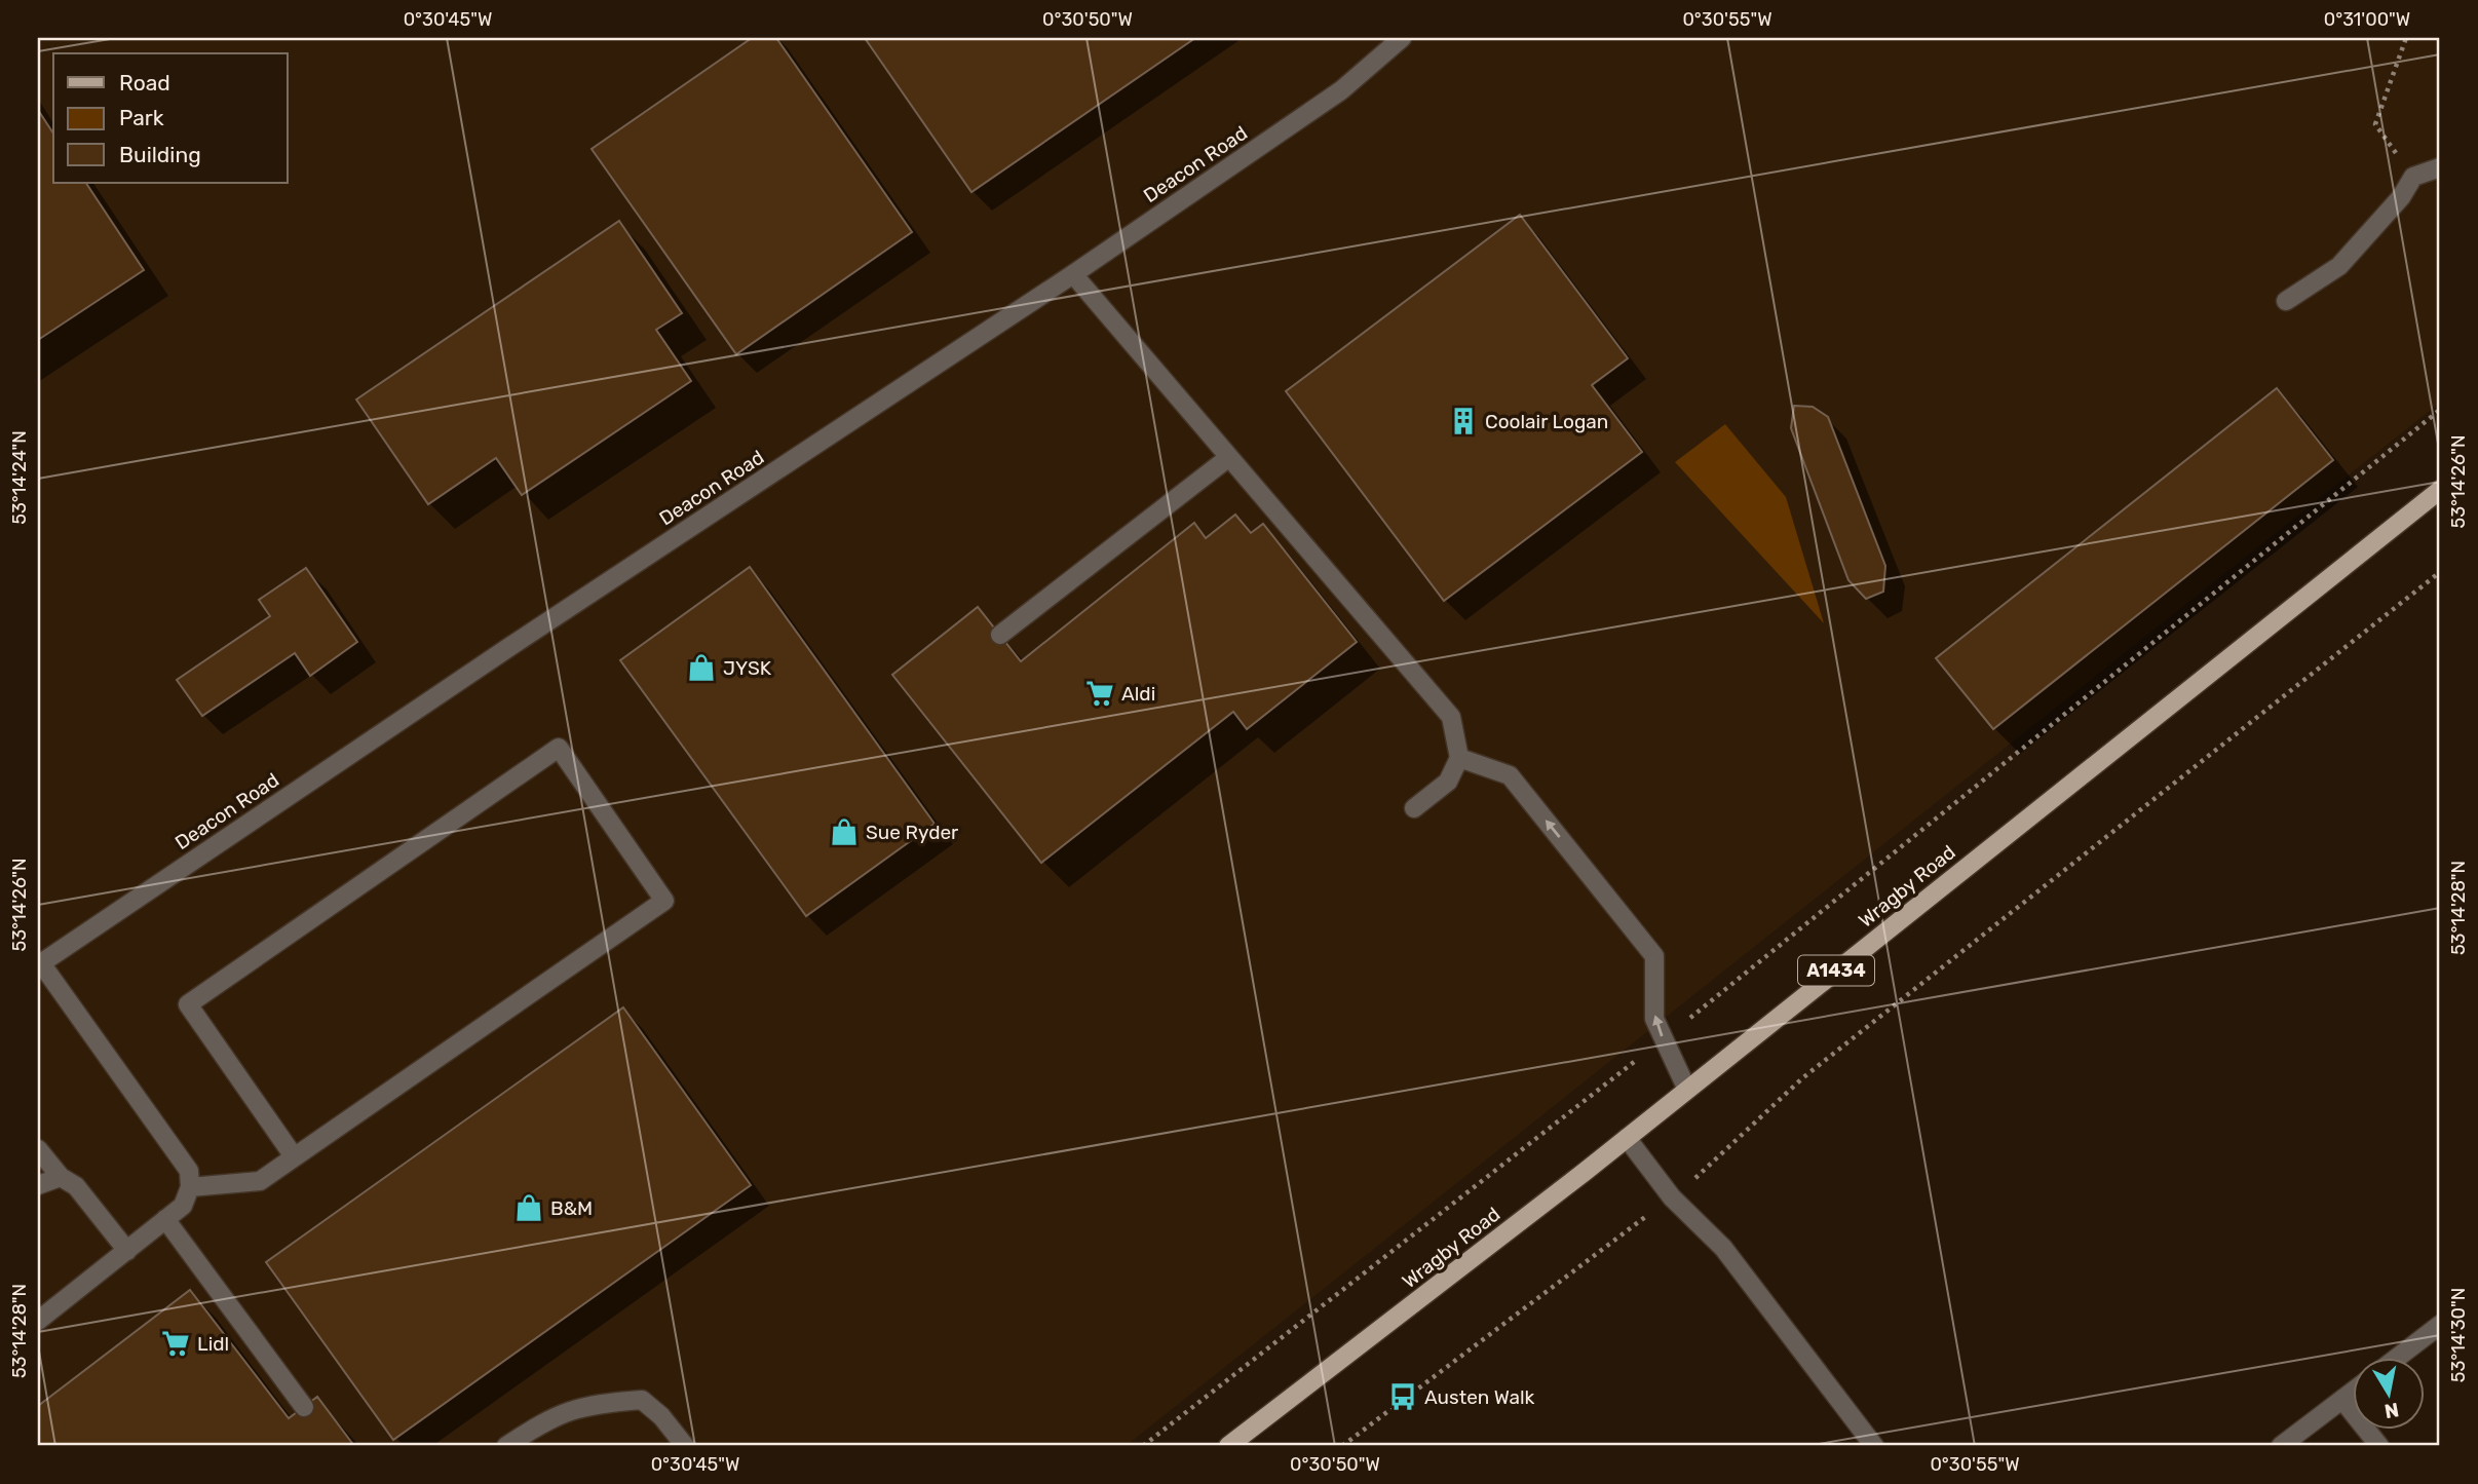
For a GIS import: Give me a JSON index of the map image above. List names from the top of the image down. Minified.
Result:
{"streets":{"main road":["Wragby Road","A1434"],"street":["Deacon Road"]},"places":{"building":["Coolair Logan"],"shop":["JYSK","Sue Ryder","B&M"],"supermarket":["Aldi","Lidl"],"bus stop":["Austen Walk"]},"legend":["Road","Park","Building"],"north":"bottom","coordinates":["0°30'45\"W","0°30'50\"W","0°30'55\"W","0°31'00\"W","53°14'24\"N","53°14'26\"N","53°14'28\"N","53°14'30\"N"]}
